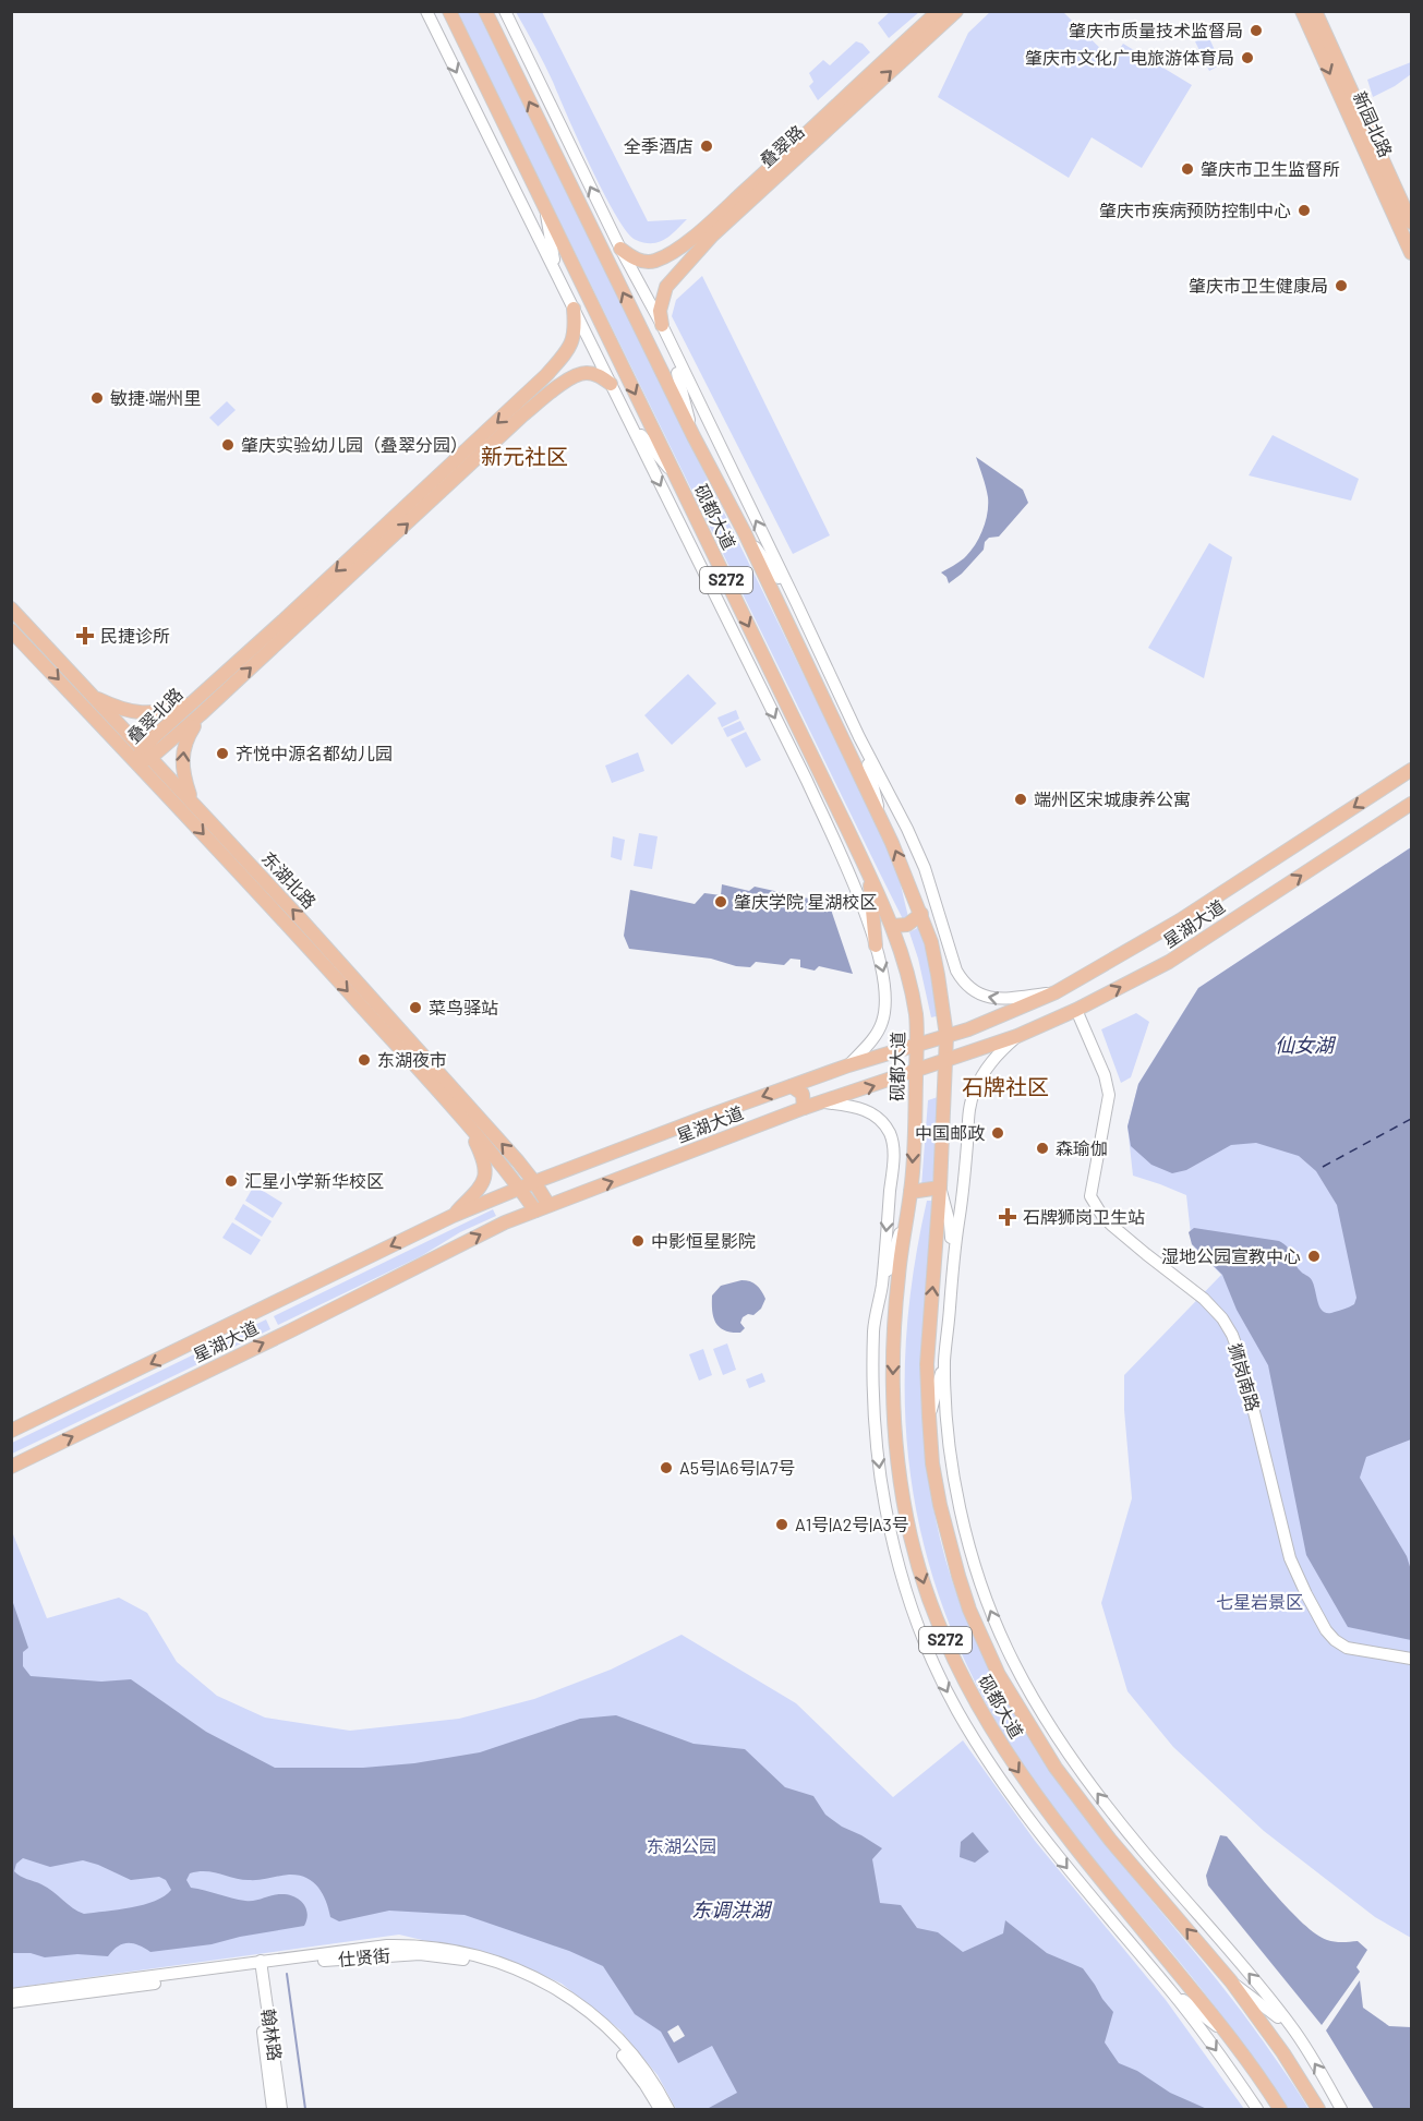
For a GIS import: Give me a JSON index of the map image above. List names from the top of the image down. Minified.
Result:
{"streets":{"main road":["新园北路","叠翠路","砚都大道","S272","叠翠北路","东湖北路","星湖大道"],"street":["狮岗南路","仕贤街","翰林路"]},"crossings":[["叠翠路","砚都大道"],["砚都大道","叠翠北路"],["砚都大道","星湖大道"],["叠翠北路","东湖北路"],["东湖北路","星湖大道"],["星湖大道","狮岗南路"],["仕贤街","翰林路"]],"districts":["新元社区","石牌社区"],"water":["仙女湖","东调洪湖"],"parks":["七星岩景区","东湖公园"],"places":{"other":["肇庆市质量技术监督局","肇庆市文化广电旅游体育局","全季酒店","肇庆市卫生监督所","肇庆市疾病预防控制中心","肇庆市卫生健康局","敏捷·端州里","肇庆实验幼儿园（叠翠分园）","齐悦中源名都幼儿园","端州区宋城康养公寓","肇庆学院 星湖校区","菜鸟驿站","东湖夜市","中国邮政","森瑜伽","汇星小学新华校区","中影恒星影院","湿地公园宣教中心","A5号|A6号|A7号","A1号|A2号|A3号"],"health":["民捷诊所","石牌狮岗卫生站"]}}
